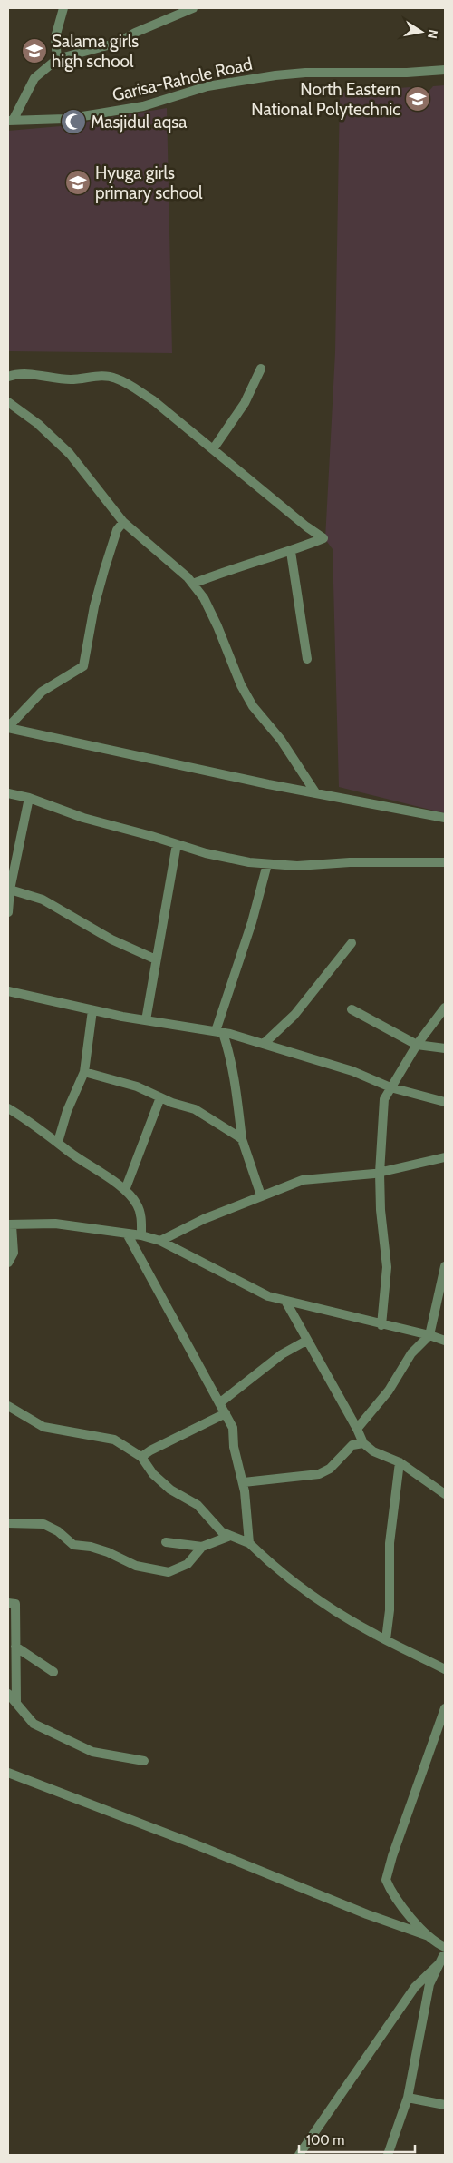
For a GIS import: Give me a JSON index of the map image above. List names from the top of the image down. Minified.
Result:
{"streets":{"street":["Garisa-Rahole Road"]},"places":{"school or university":["Salama girls high school","North Eastern National Polytechnic","Hyuga girls primary school"],"mosque":["Masjidul aqsa"]},"scale_bar":"100 m","north":"right"}
